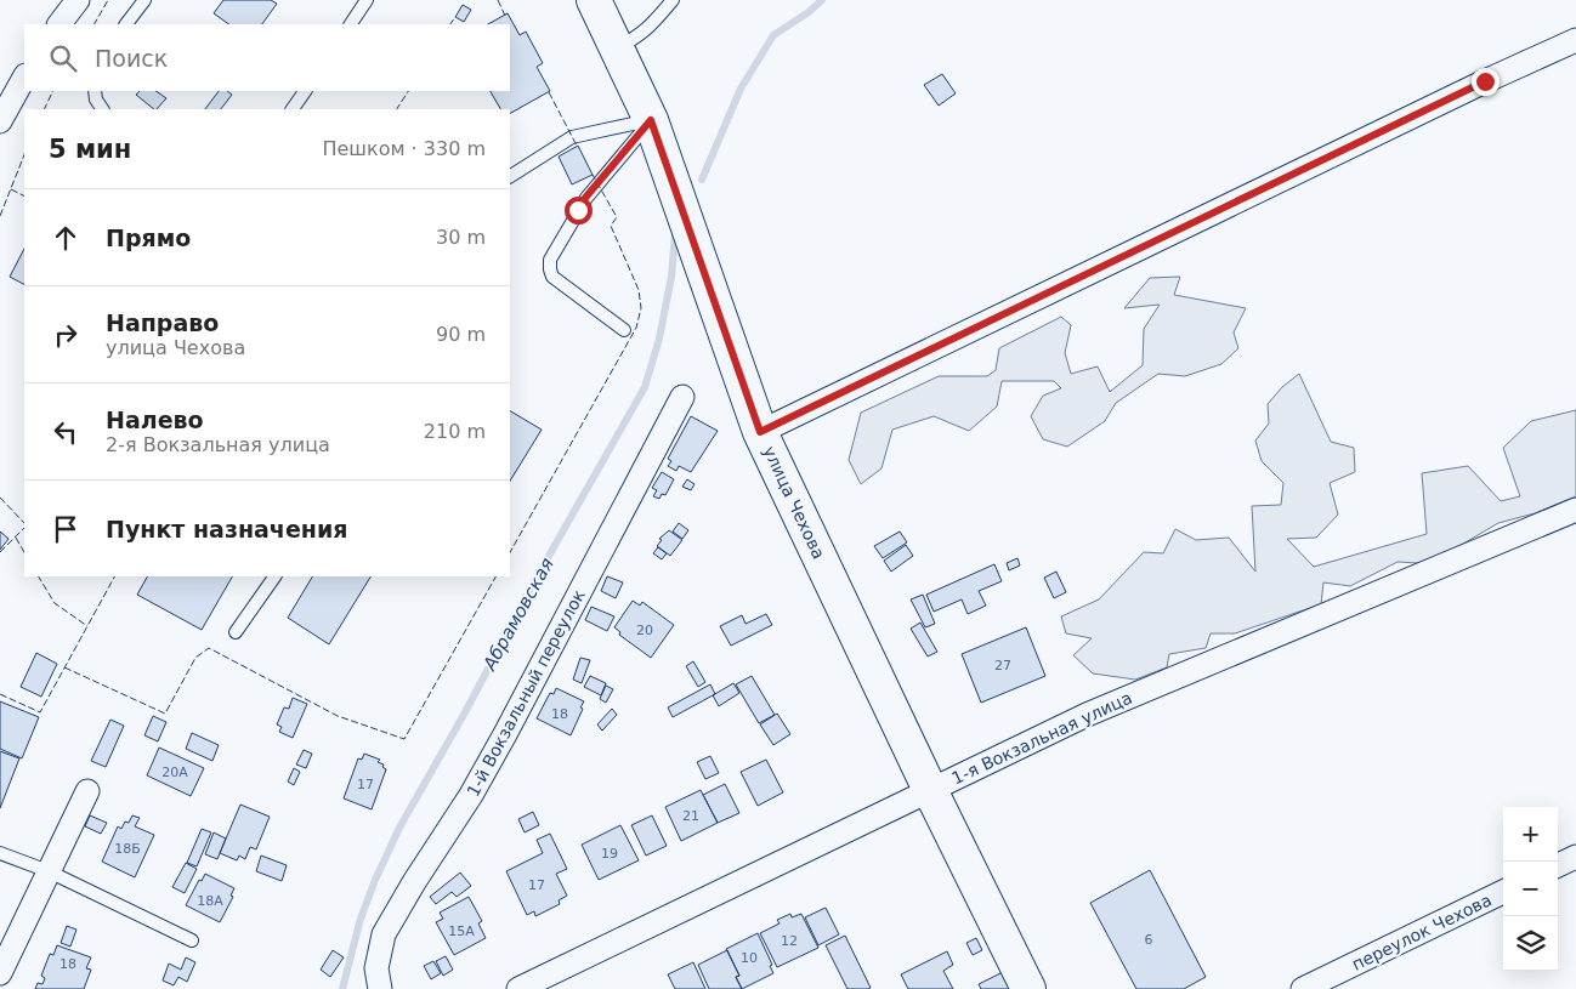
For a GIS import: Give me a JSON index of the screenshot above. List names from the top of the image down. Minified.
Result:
{"streets":{"street":["улица Чехова","1-й Вокзальный переулок","1-я Вокзальная улица","переулок Чехова"]},"crossings":[["улица Чехова","1-я Вокзальная улица"]],"water":["Абрамовская"],"house_numbers":["20","27","18","20А","17","21","18Б","19","17","18А","15А","6","12","10","18"],"page":{"search":"Поиск","heading":["5 мин","Пешком · 330 m"],"list":[["Прямо","30 m"],["Направо","улица Чехова","90 m"],["Налево","2-я Вокзальная улица","210 m"],"Пункт назначения"],"map_buttons":["+","−"]}}
